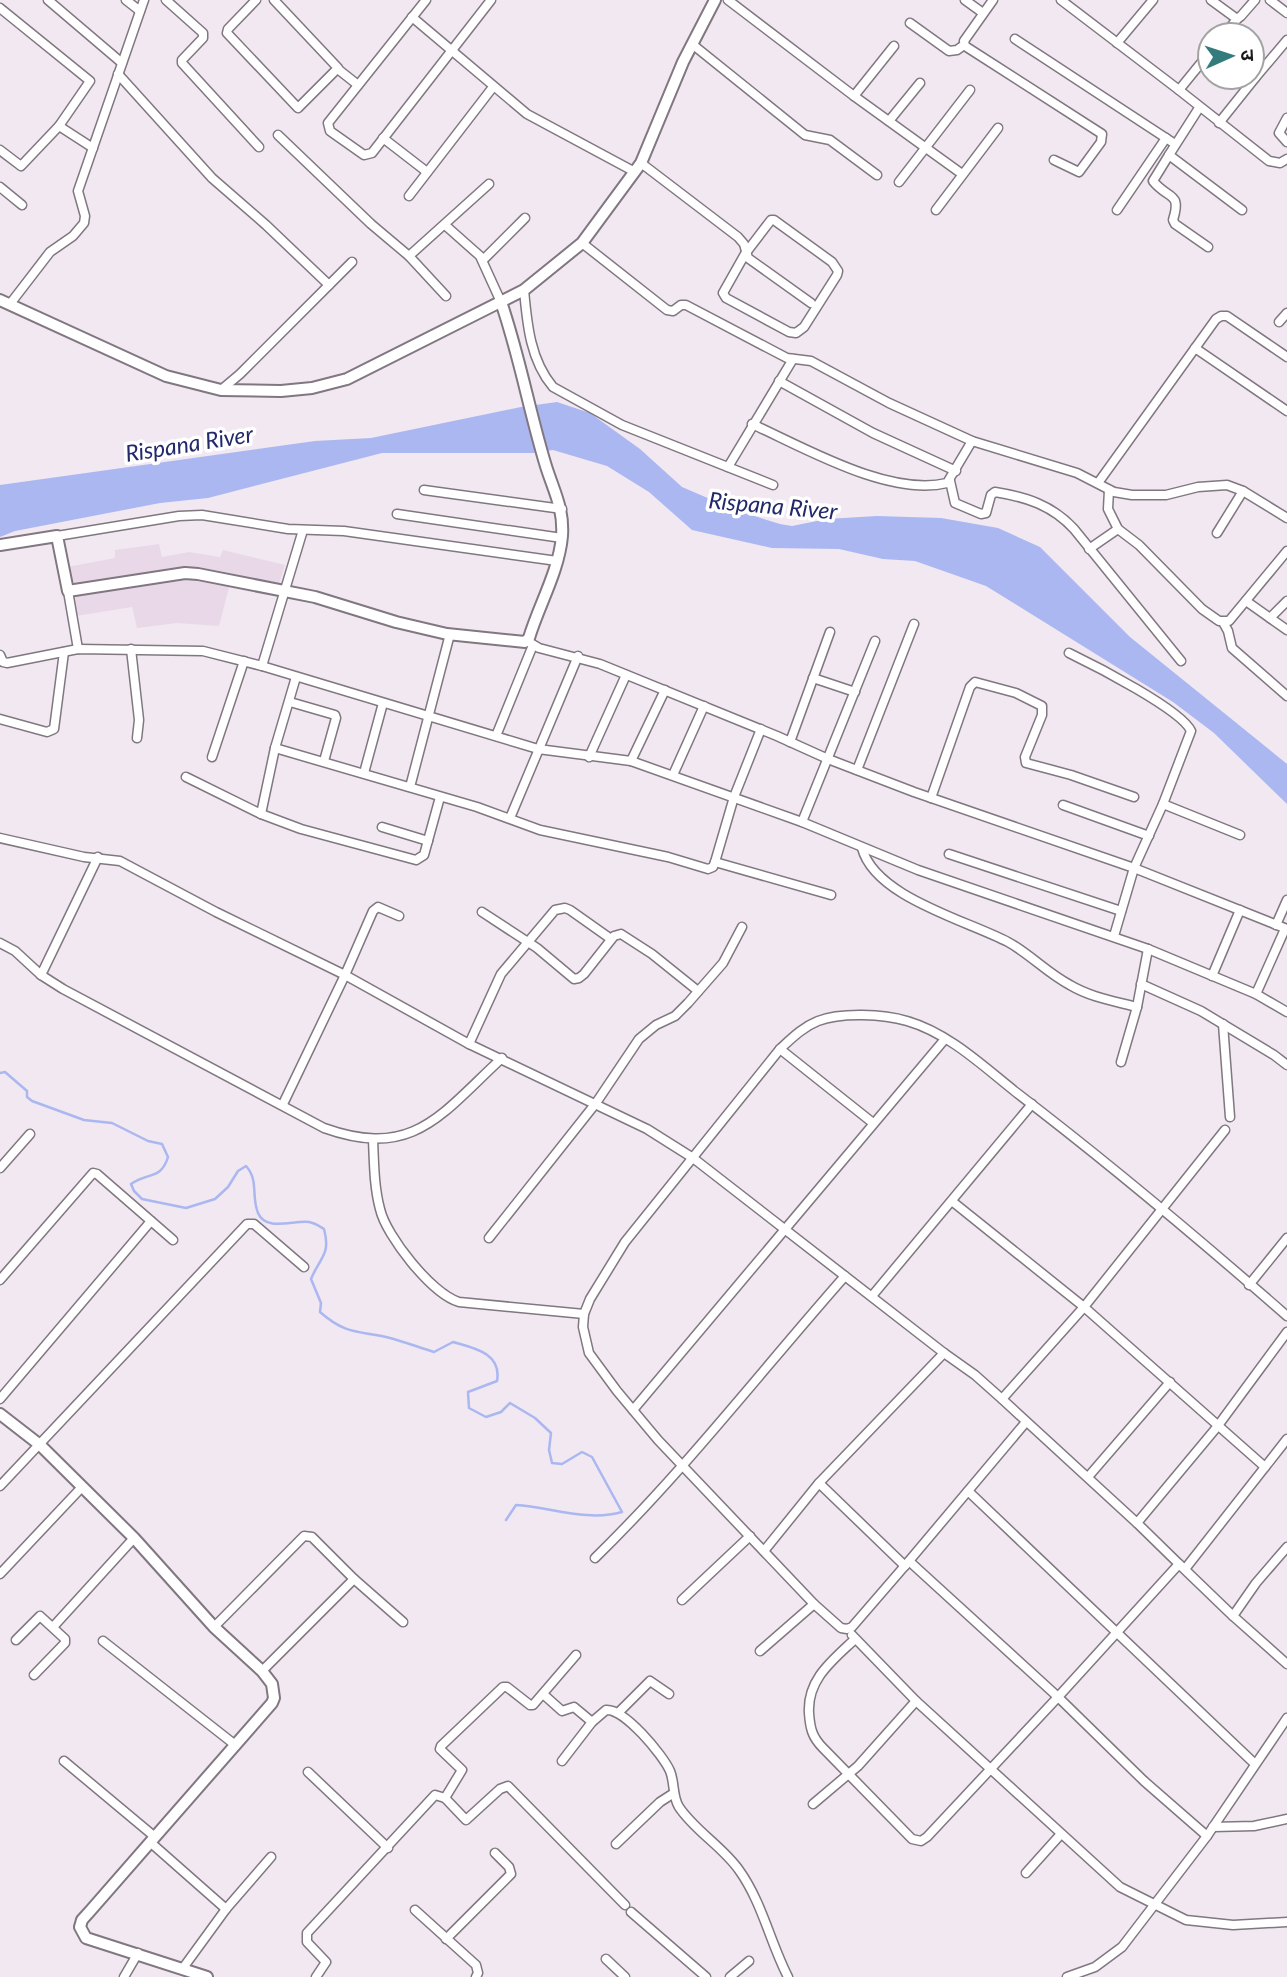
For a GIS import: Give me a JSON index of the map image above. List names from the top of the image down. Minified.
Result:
{"water":["Rispana River"],"north":"right"}
